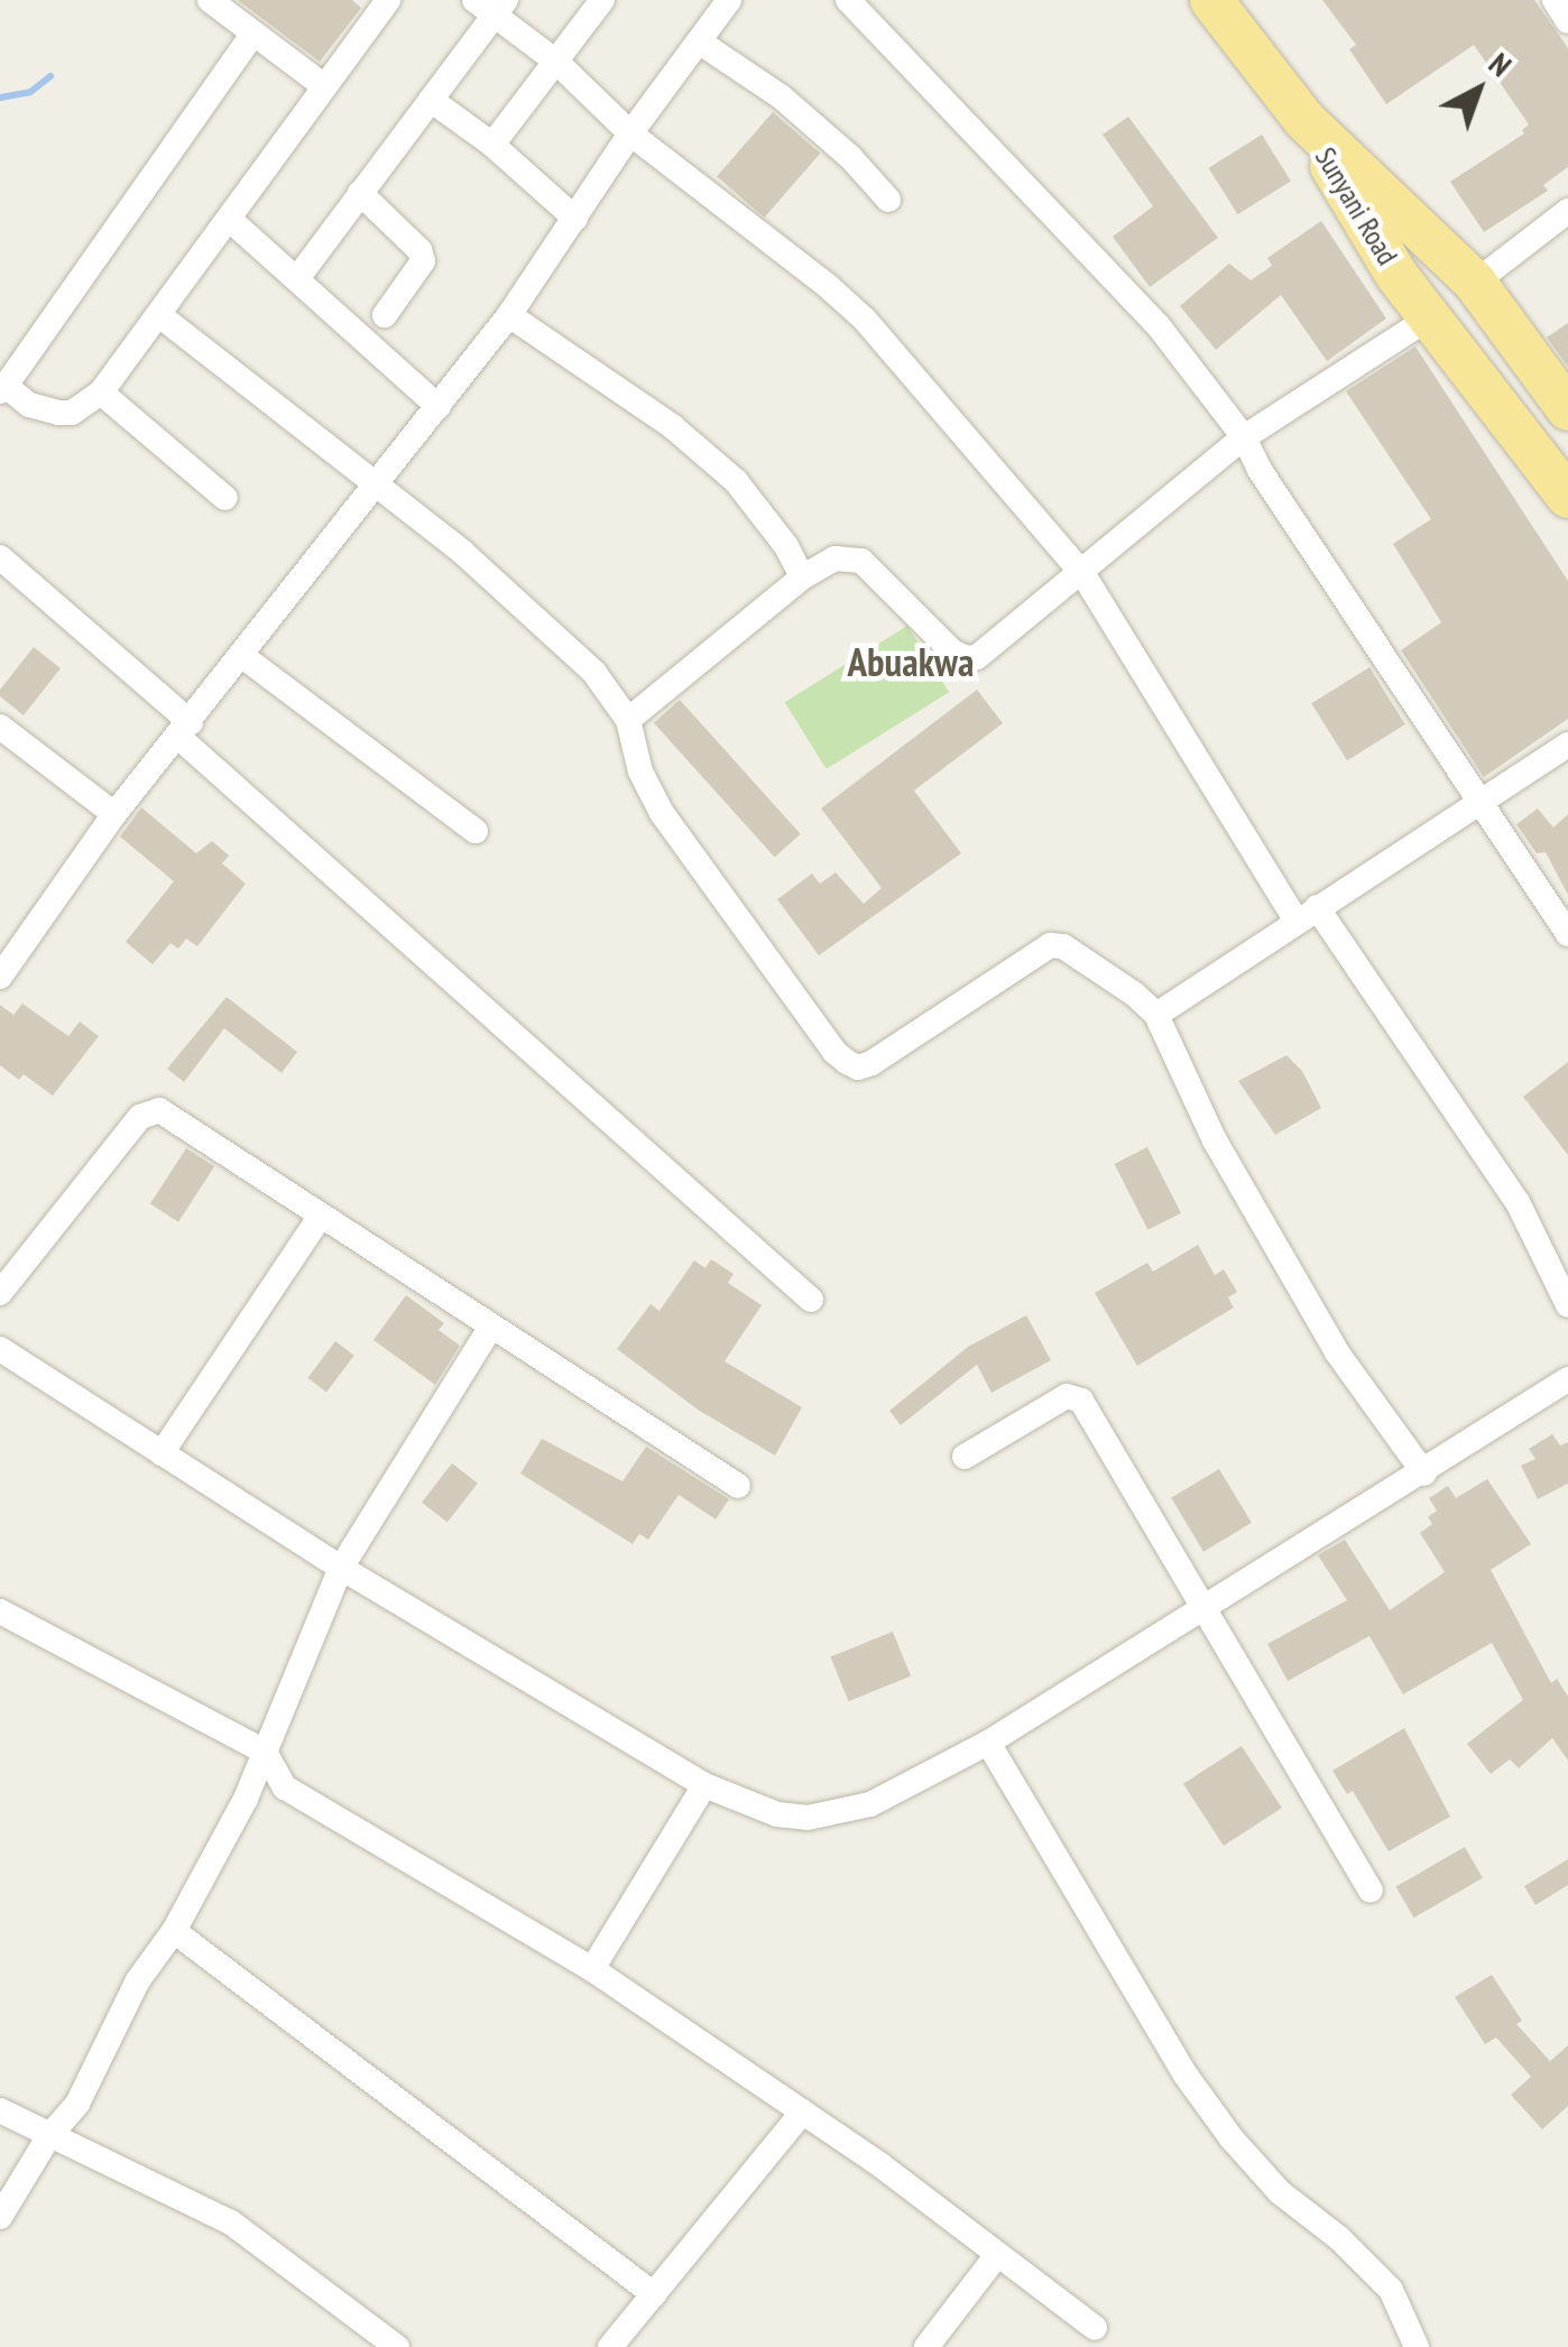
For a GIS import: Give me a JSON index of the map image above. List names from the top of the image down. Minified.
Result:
{"streets":{"main road":["Sunyani Road"]},"districts":["Abuakwa"],"north":"top right"}
